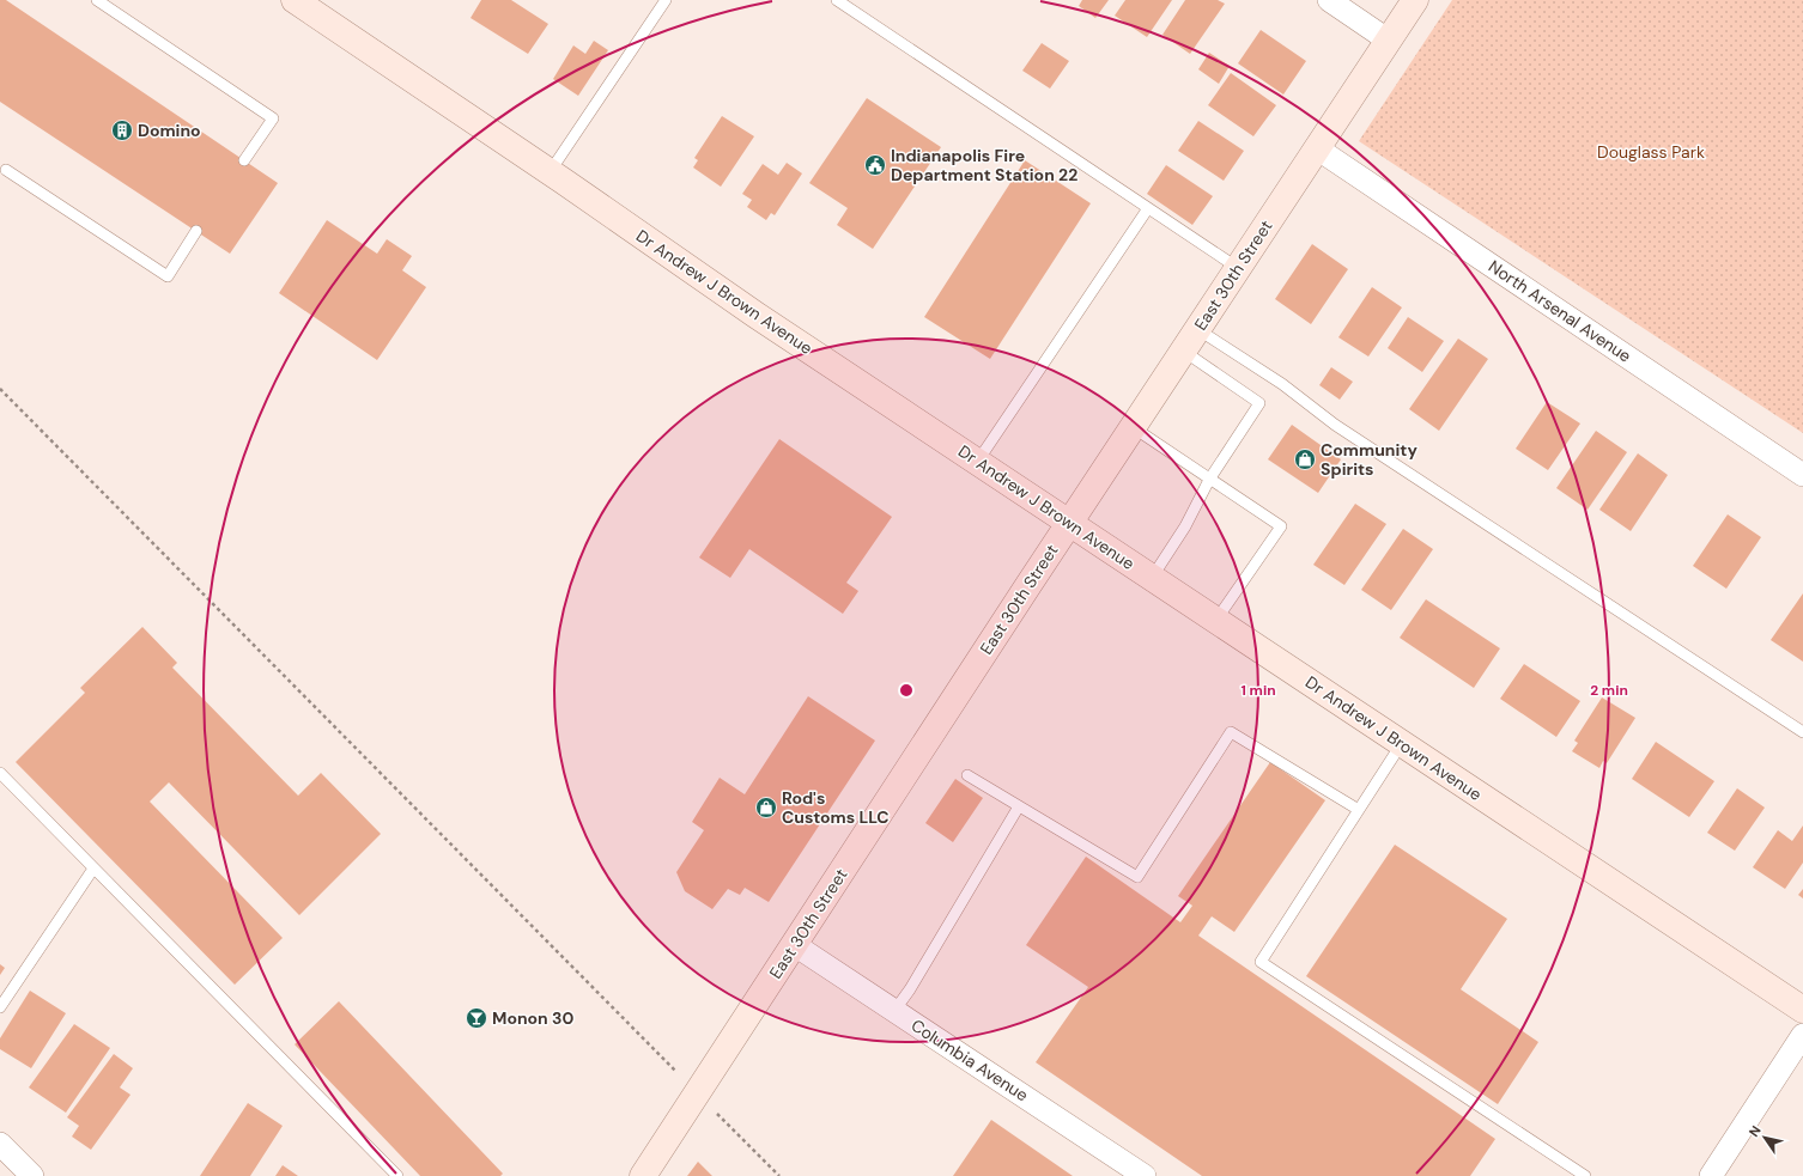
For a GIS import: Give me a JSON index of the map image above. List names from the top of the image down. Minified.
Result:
{"streets":{"main road":["East 30th Street","Dr Andrew J Brown Avenue"],"street":["North Arsenal Avenue","Columbia Avenue"]},"crossings":[["East 30th Street","Dr Andrew J Brown Avenue"],["East 30th Street","North Arsenal Avenue"],["East 30th Street","Columbia Avenue"]],"parks":["Douglass Park"],"places":{"building":["Domino"],"public building":["Indianapolis Fire Department Station 22"],"shop":["Community Spirits","Rod's Customs LLC"],"bar":["Monon 30"]},"north":"top left","rings":["1 min","2 min"]}
